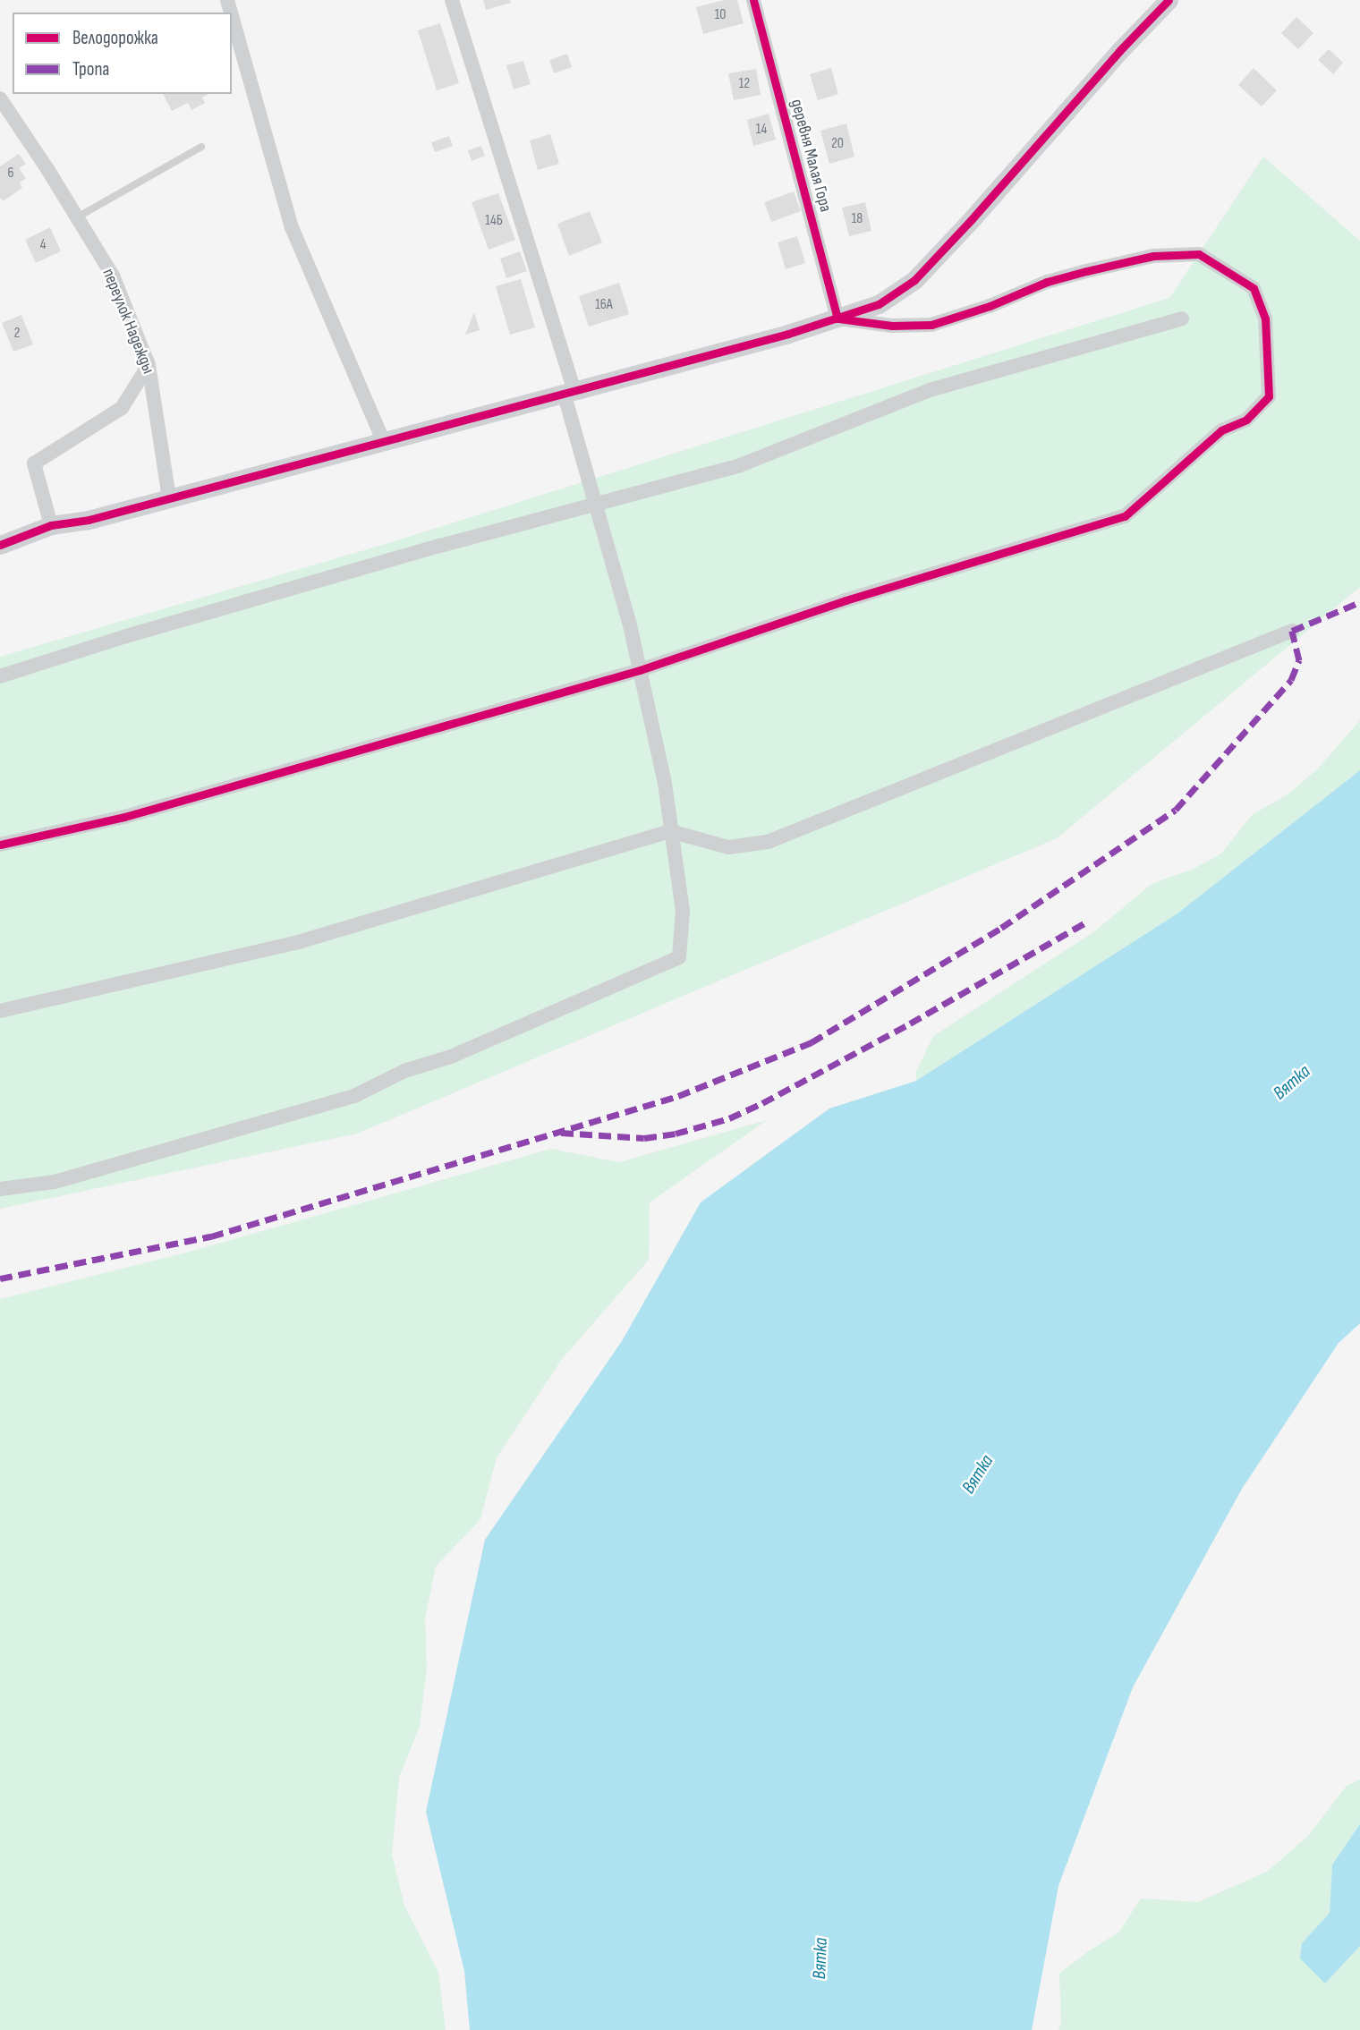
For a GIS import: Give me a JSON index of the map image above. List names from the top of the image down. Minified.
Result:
{"streets":{"street":["деревня Малая Гора","переулок Надежды"]},"water":["Вятка"],"house_numbers":["10","12","14","20","6","18","14Б","4","16А","2"],"legend":["Велодорожка","Тропа"]}
